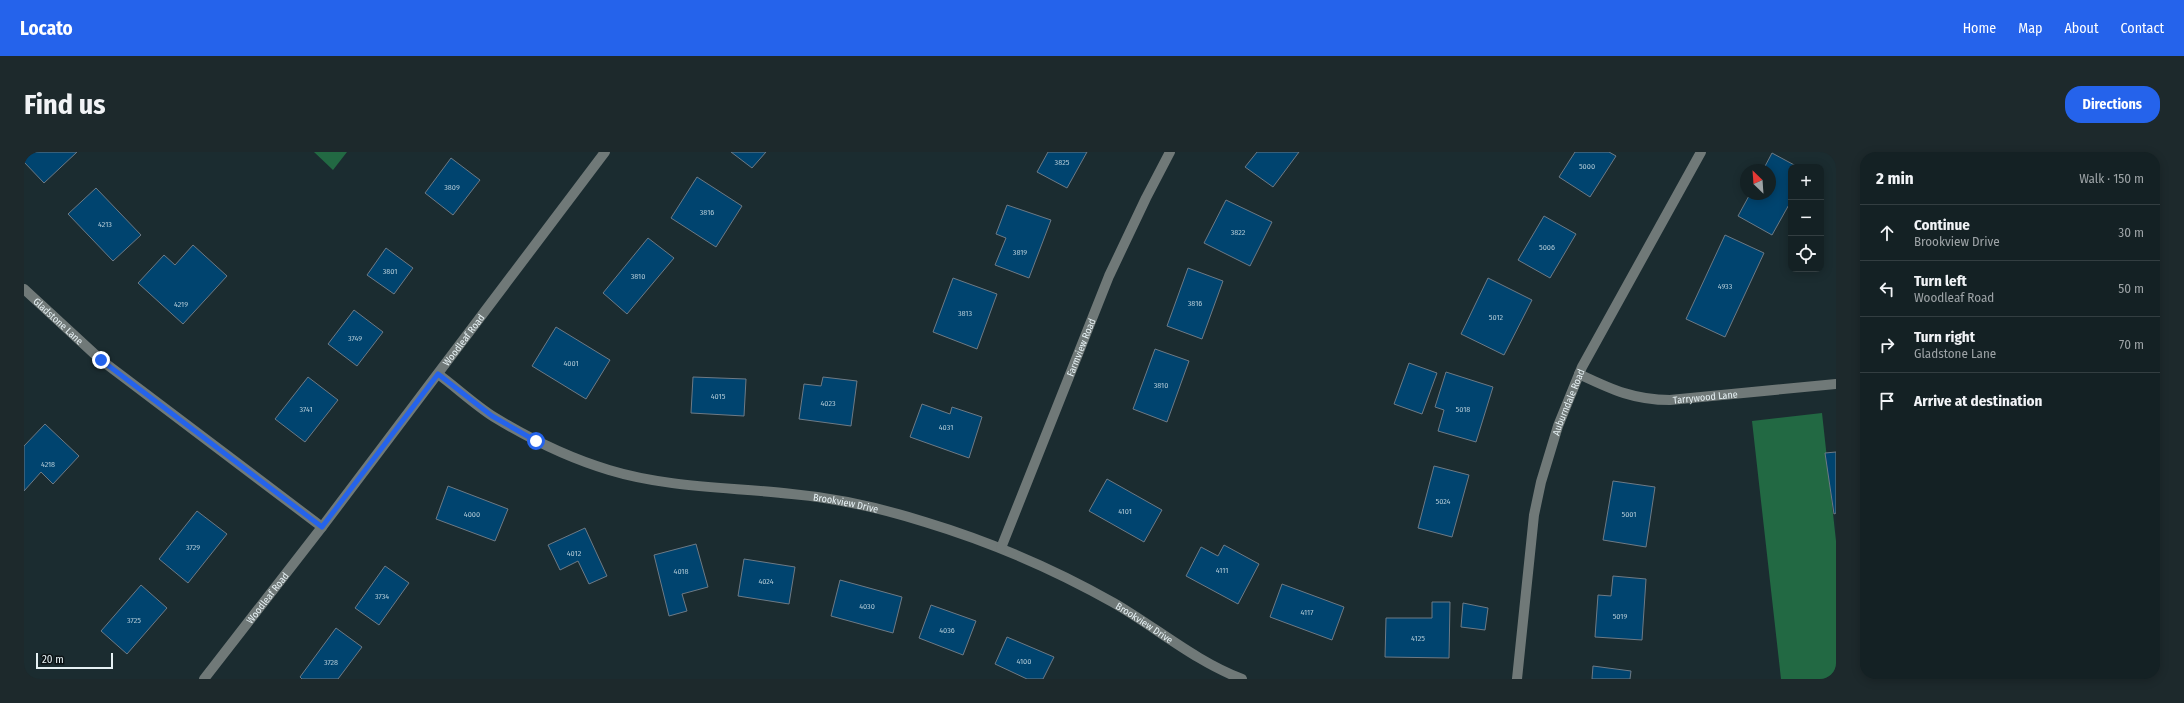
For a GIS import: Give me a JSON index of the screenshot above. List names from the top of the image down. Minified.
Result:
{"streets":{"street":["Gladstone Lane","Woodleaf Road","Farmview Road","Tarrywood Lane","Auburndale Road","Brookview Drive"]},"crossings":[["Gladstone Lane","Woodleaf Road"],["Woodleaf Road","Brookview Drive"],["Farmview Road","Brookview Drive"],["Tarrywood Lane","Auburndale Road"]],"house_numbers":["3825","5000","3809","3816","4213","3822","5006","3819","3801","3810","4933","3816","4219","3813","5012","3749","4001","3810","4015","4023","3741","5018","4031","4218","5024","4101","4000","5001","3729","4012","4111","4018","4024","3734","4030","4117","5019","3725","4036","4125","4100","3728"],"scale_bar":"20 m","north":"top left","page":{"header":"Locato","nav":["Home","Map","About","Contact"],"buttons":"Directions","title":"Find us","heading":["2 min","Walk · 150 m"],"map_buttons":["+","−"],"list":[["Continue","Brookview Drive","30 m"],["Turn left","Woodleaf Road","50 m"],["Turn right","Gladstone Lane","70 m"],"Arrive at destination"],"scale":"20 m"}}
